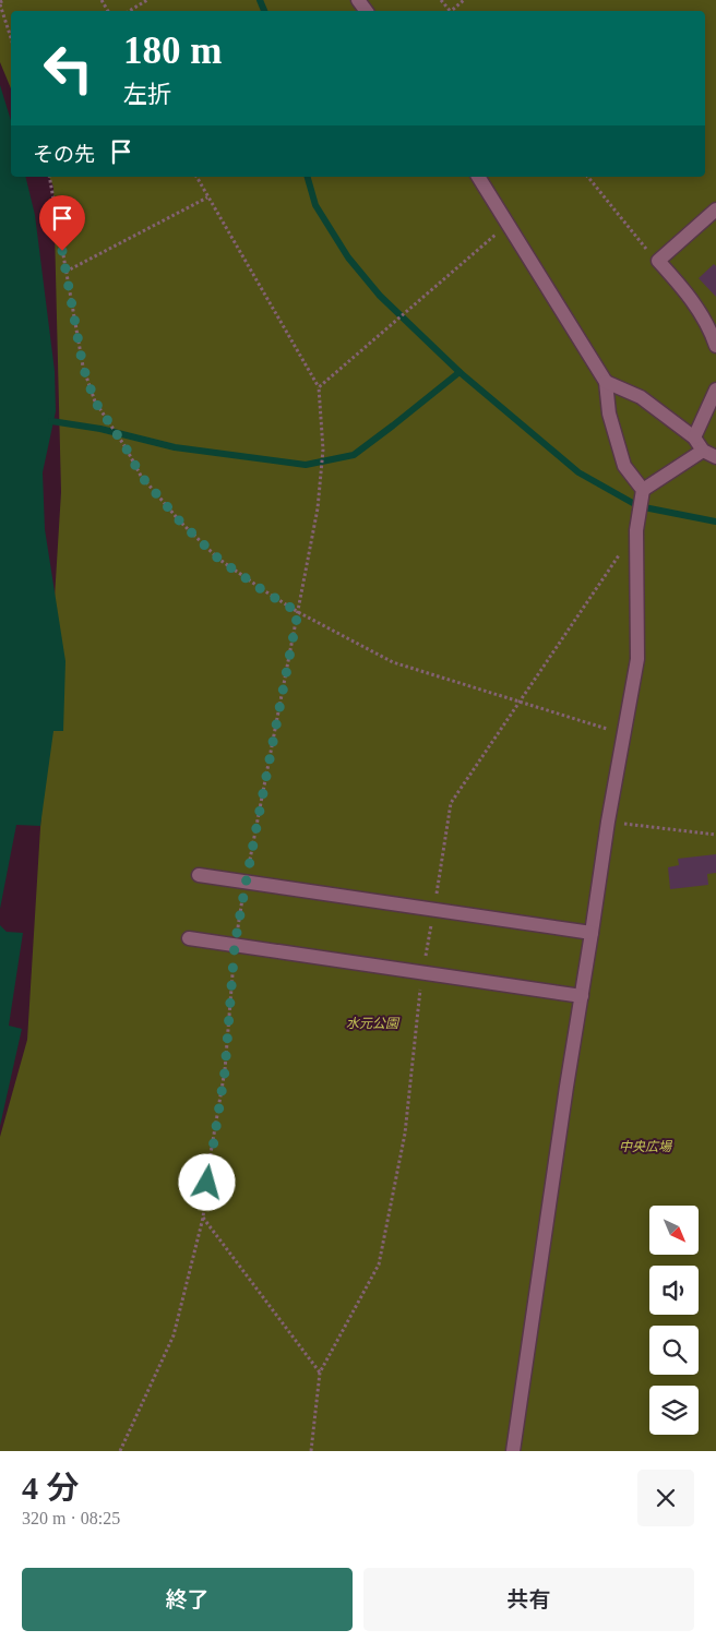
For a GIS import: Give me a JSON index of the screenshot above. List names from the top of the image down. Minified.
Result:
{"parks":["水元公園","中央広場"],"north":"bottom right","page":{"turn":["180 m","左折"],"then":"その先","heading":["4 分","320 m · 08:25"],"buttons":["終了","共有"]}}
